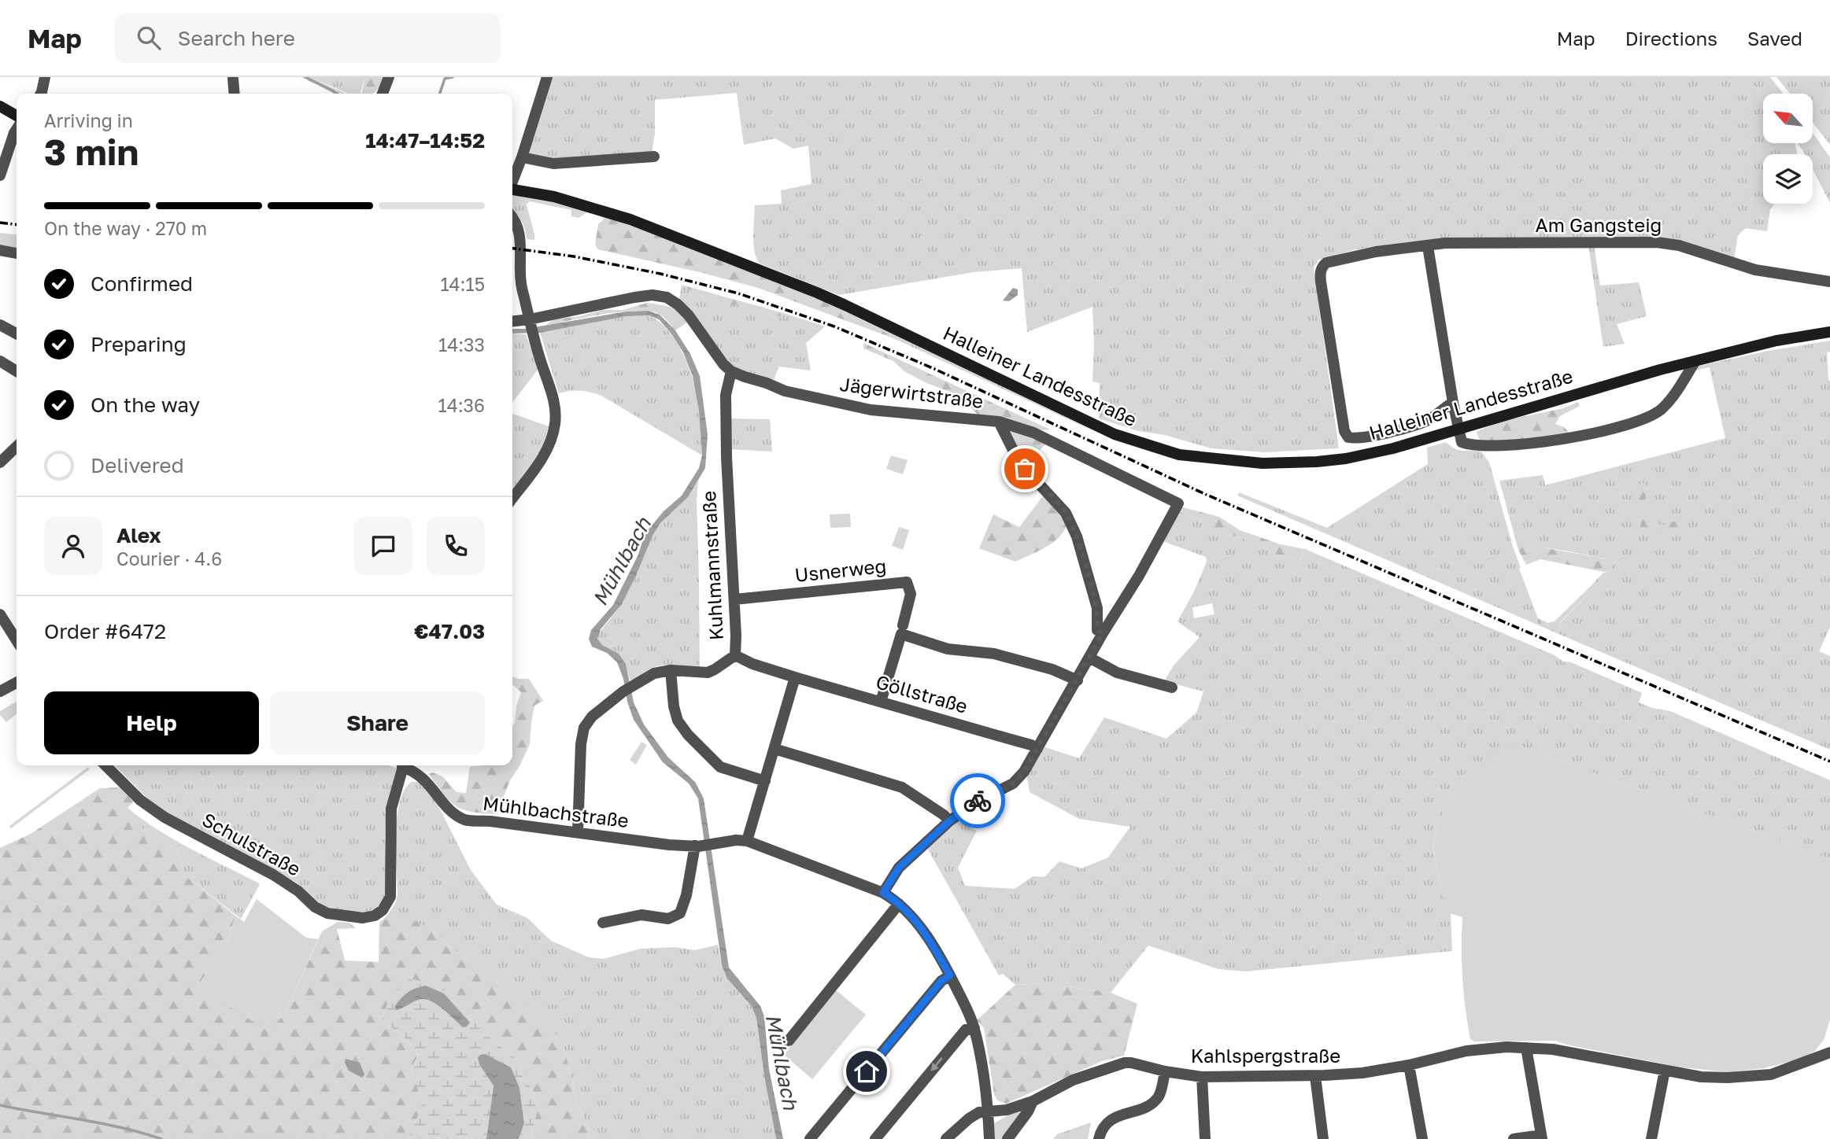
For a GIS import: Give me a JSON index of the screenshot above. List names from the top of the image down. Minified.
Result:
{"streets":{"main road":["Halleiner Landesstraße"],"street":["Am Gangsteig","Jägerwirtstraße","Kuhlmannstraße","Usnerweg","Göllstraße","Mühlbachstraße","Schulstraße","Kahlspergstraße"]},"crossings":[["Jägerwirtstraße","Kuhlmannstraße"],["Kuhlmannstraße","Usnerweg"],["Kuhlmannstraße","Göllstraße"]],"water":["Mühlbach"],"north":"top left","page":{"header":"Map","search":"Search here","nav":["Map","Directions","Saved"],"heading":["3 min","Arriving in","14:47–14:52"],"panel":["Alex","Courier · 4.6","Order #6472","€47.03"],"bar":"On the way · 270 m","list":[["Confirmed","14:15"],["Preparing","14:33"],["On the way","14:36"],"Delivered"],"buttons":["Help","Share"]}}
